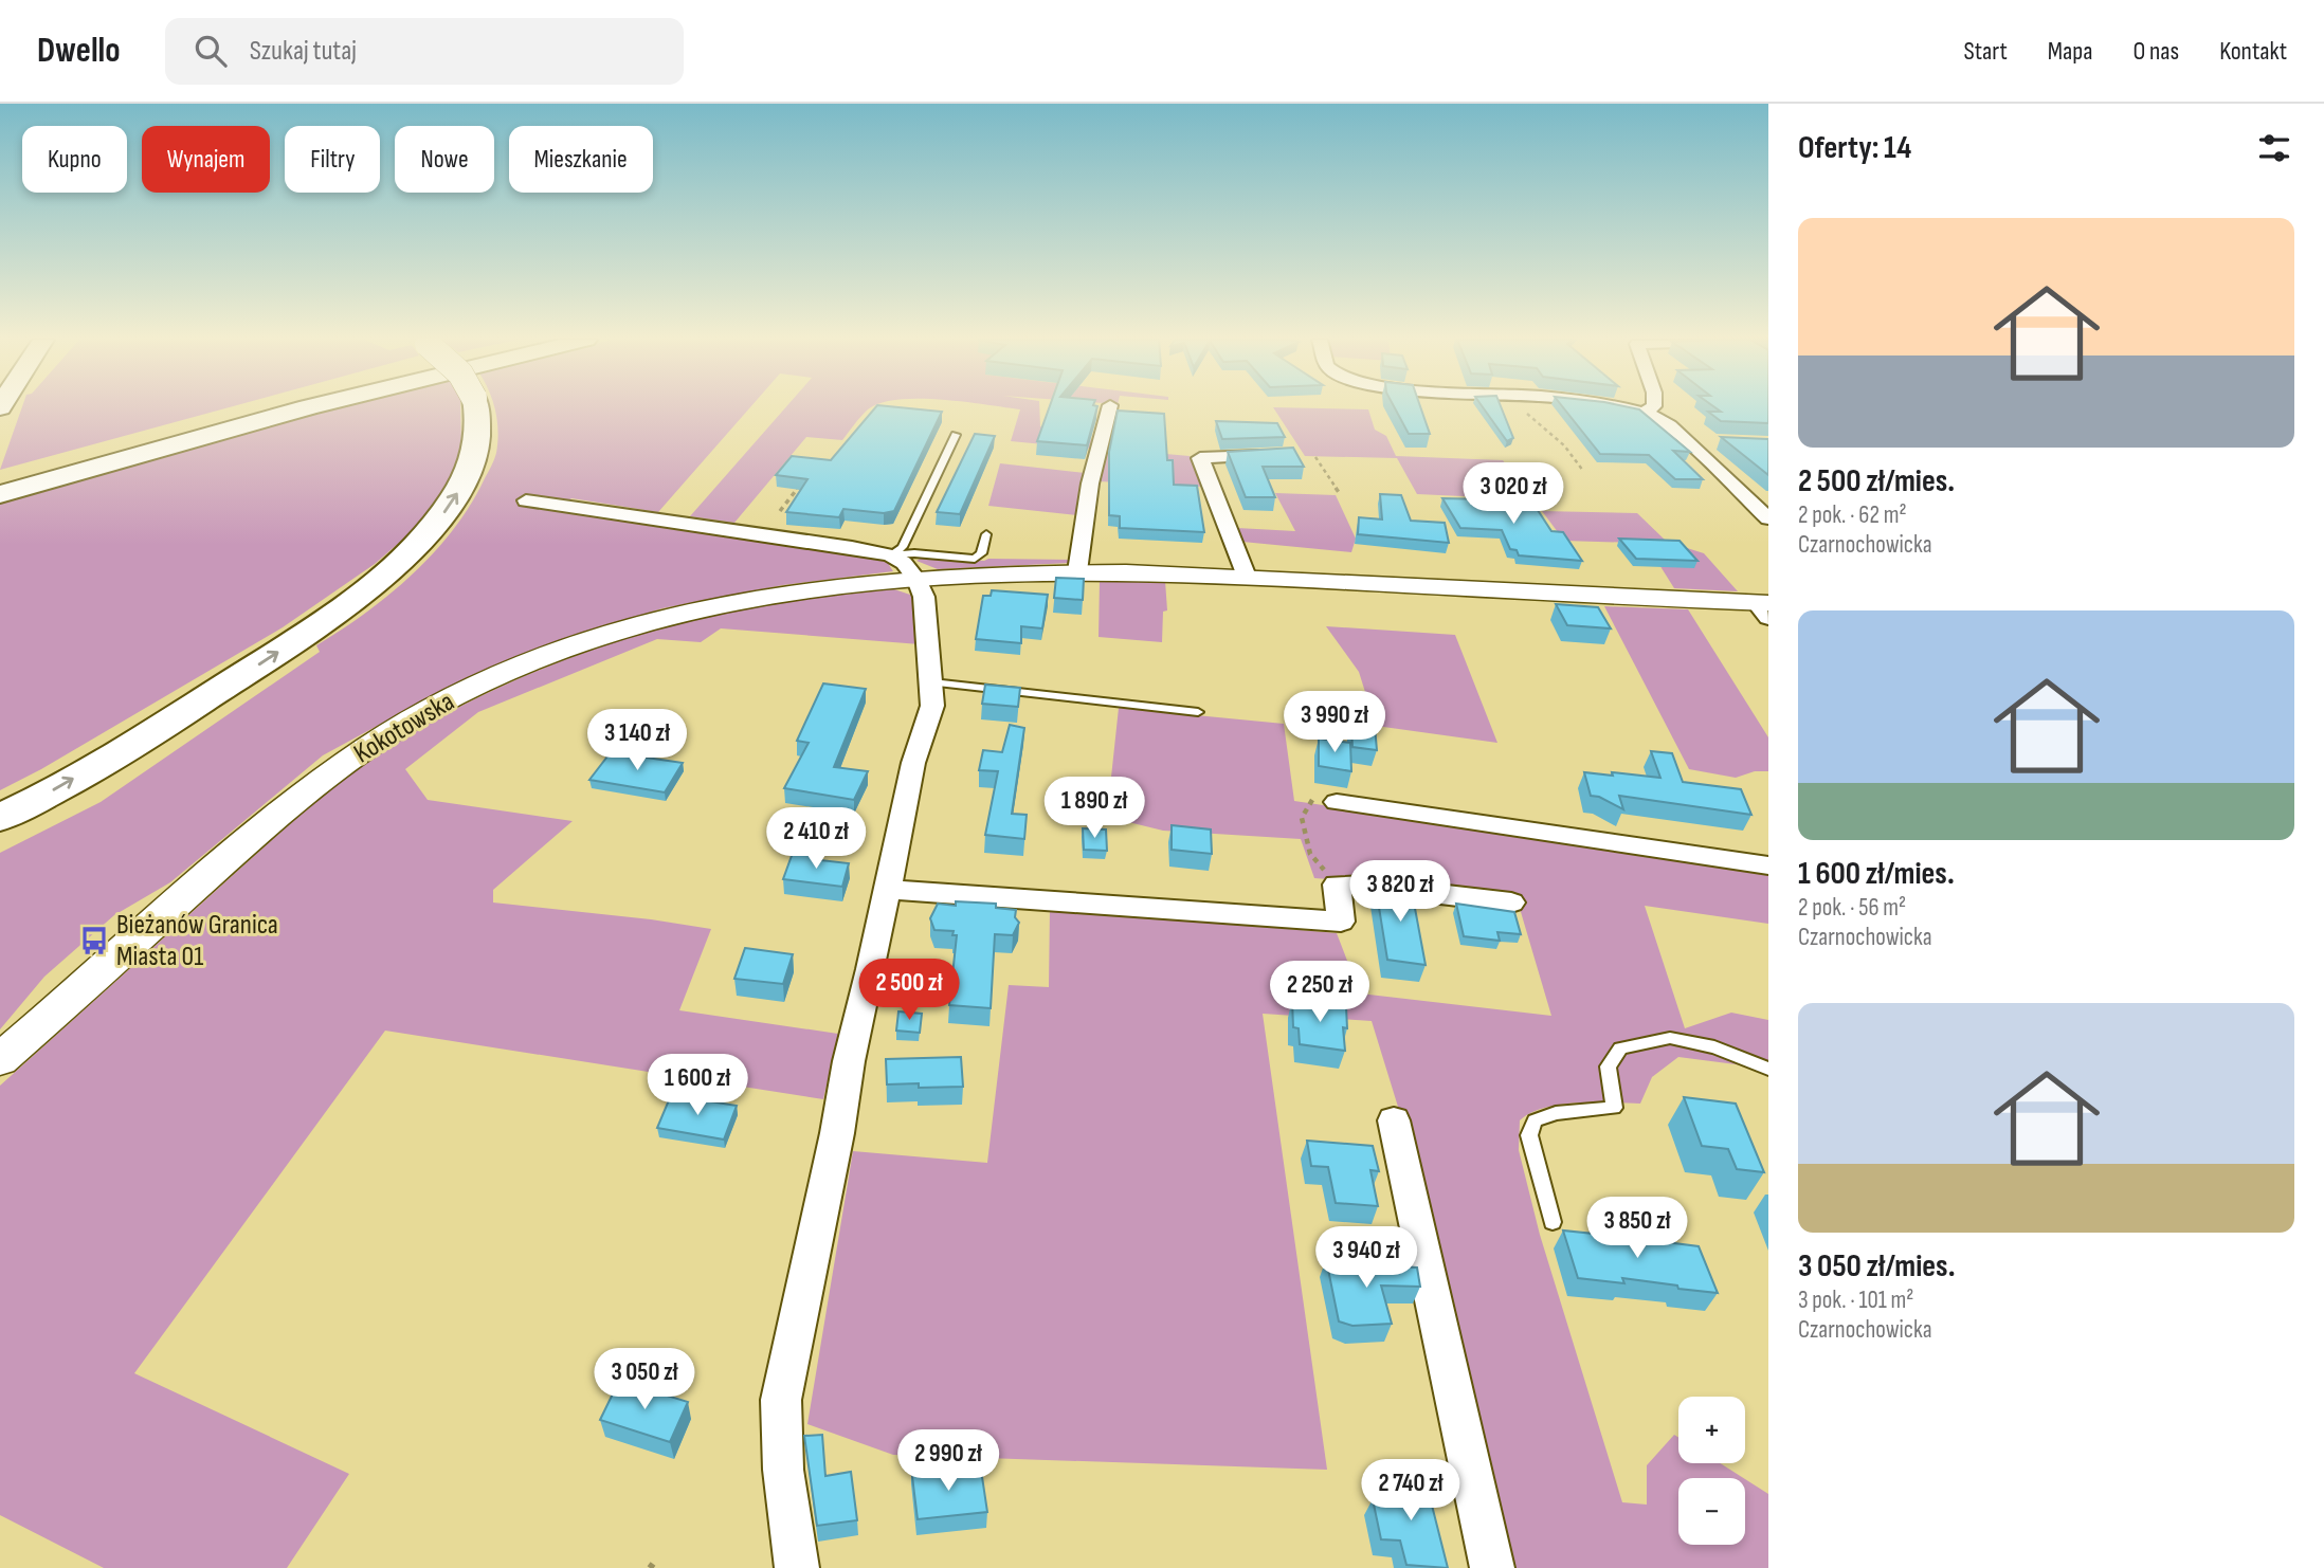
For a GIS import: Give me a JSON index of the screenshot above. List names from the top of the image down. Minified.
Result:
{"streets":{"street":["Kokotowska"]},"places":{"bus stop":["Bieżanów Granica Miasta 01"]},"page":{"header":"Dwello","search":"Szukaj tutaj","nav":["Start","Mapa","O nas","Kontakt"],"heading":"Oferty: 14","chip":["Kupno","Wynajem","Filtry","Nowe","Mieszkanie"],"list":[{"name":"2 500 zł/mies.","note":"2 pok. · 62 m² · Czarnochowicka"},{"name":"1 600 zł/mies.","note":"2 pok. · 56 m² · Czarnochowicka"},{"name":"3 050 zł/mies.","note":"3 pok. · 101 m² · Czarnochowicka"}],"price":["3 020 zł","3 990 zł","3 140 zł","1 890 zł","2 410 zł","3 820 zł","2 500 zł","2 250 zł","1 600 zł","3 850 zł","3 940 zł","3 050 zł","2 990 zł","2 740 zł"],"map_buttons":["+","−"]}}
